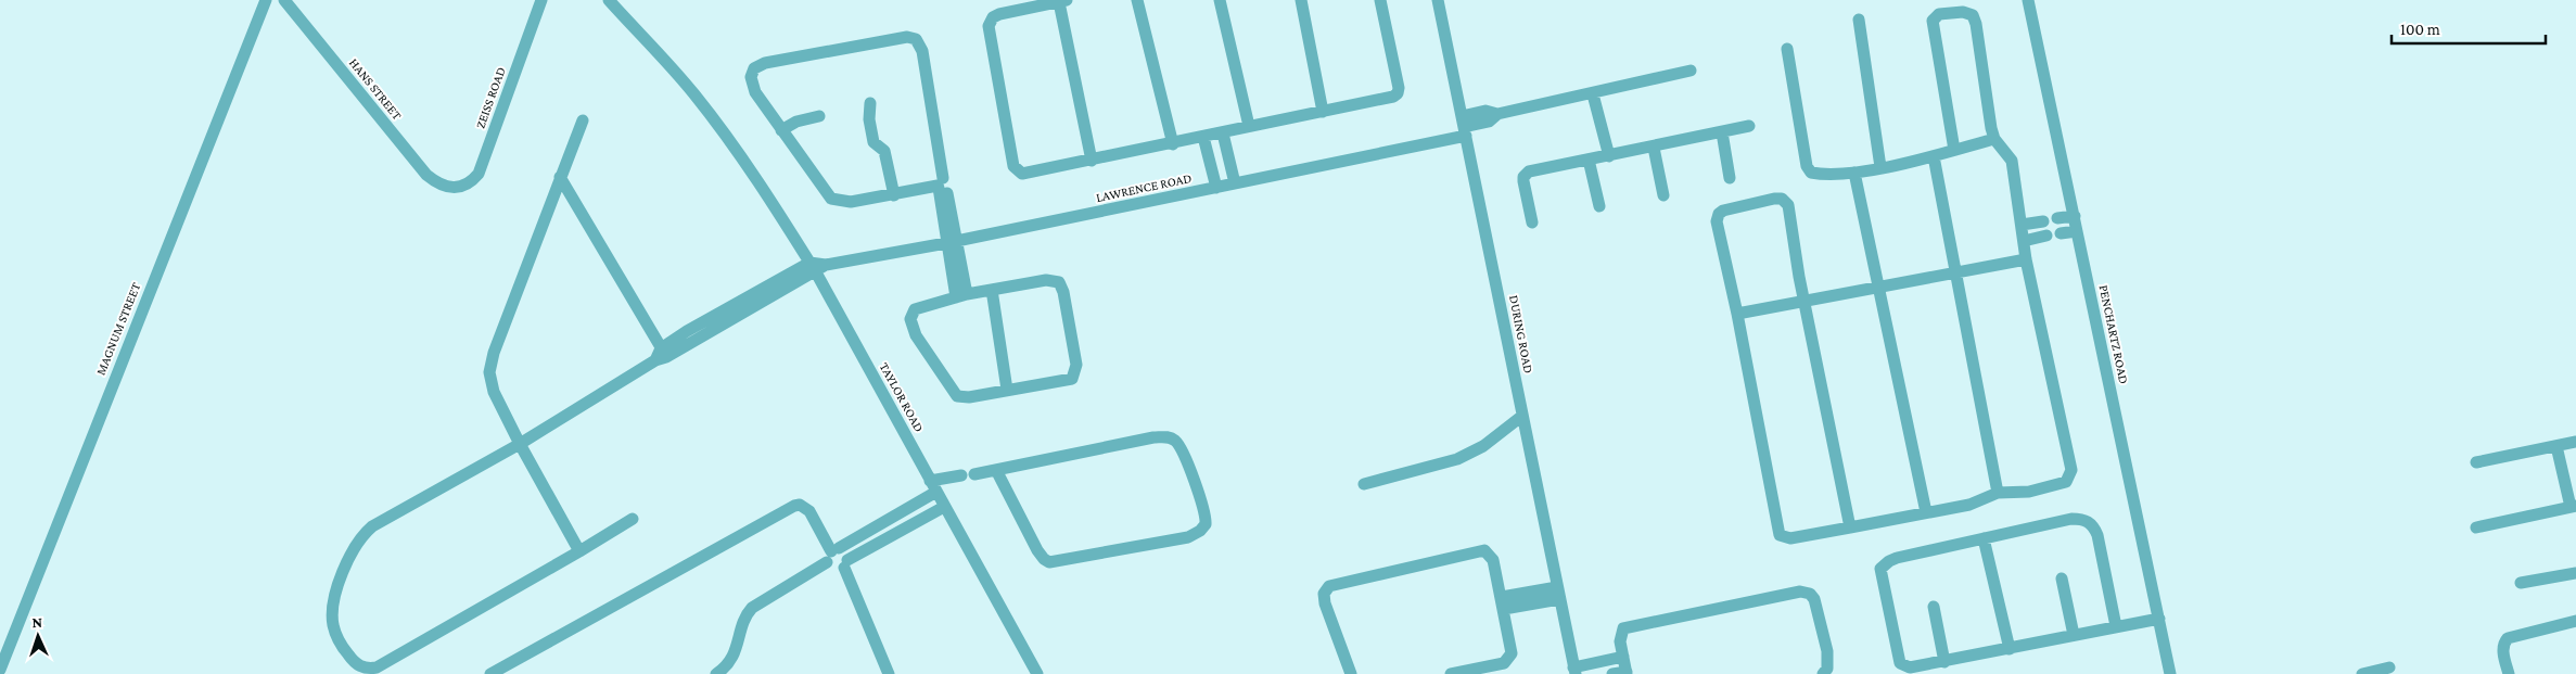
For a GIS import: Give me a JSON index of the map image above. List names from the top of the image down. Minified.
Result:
{"streets":{"street":["HANS STREET","ZEISS ROAD","LAWRENCE ROAD","MAGNUM STREET","DURING ROAD","PENCHARTZ ROAD","TAYLOR ROAD"]},"crossings":[["HANS STREET","ZEISS ROAD"],["LAWRENCE ROAD","DURING ROAD"],["LAWRENCE ROAD","TAYLOR ROAD"]],"scale_bar":"100 m","north":"top"}
